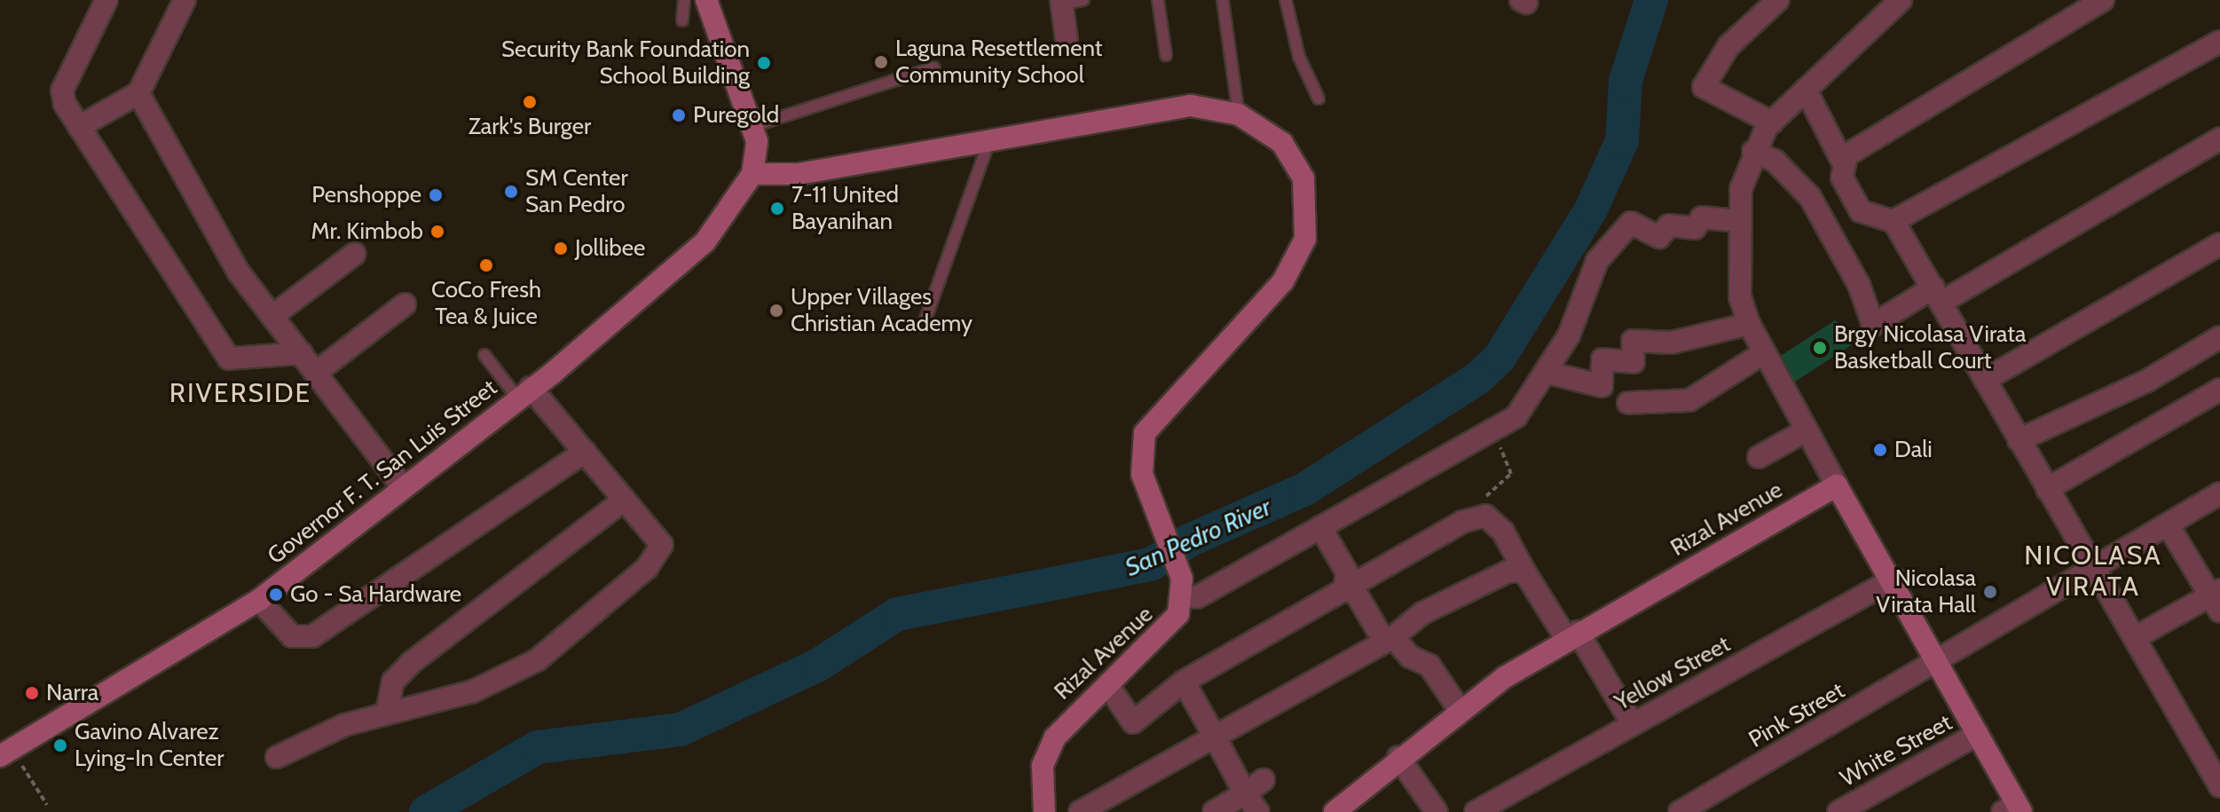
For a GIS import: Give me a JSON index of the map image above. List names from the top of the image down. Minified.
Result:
{"streets":{"main road":["Governor F. T. San Luis Street","Rizal Avenue"],"street":["Yellow Street","Pink Street","White Street"]},"districts":["RIVERSIDE","NICOLASA VIRATA"],"water":["San Pedro River"],"places":["Laguna Resettlement Community School","Security Bank Foundation School Building","Zark's Burger","Puregold","SM Center San Pedro","Penshoppe","7-11 United Bayanihan","Mr. Kimbob","Jollibee","CoCo Fresh Tea & Juice","Upper Villages Christian Academy","Brgy Nicolasa Virata Basketball Court","Dali","Nicolasa Virata Hall","Go - Sa Hardware","Narra","Gavino Alvarez Lying-In Center"]}
